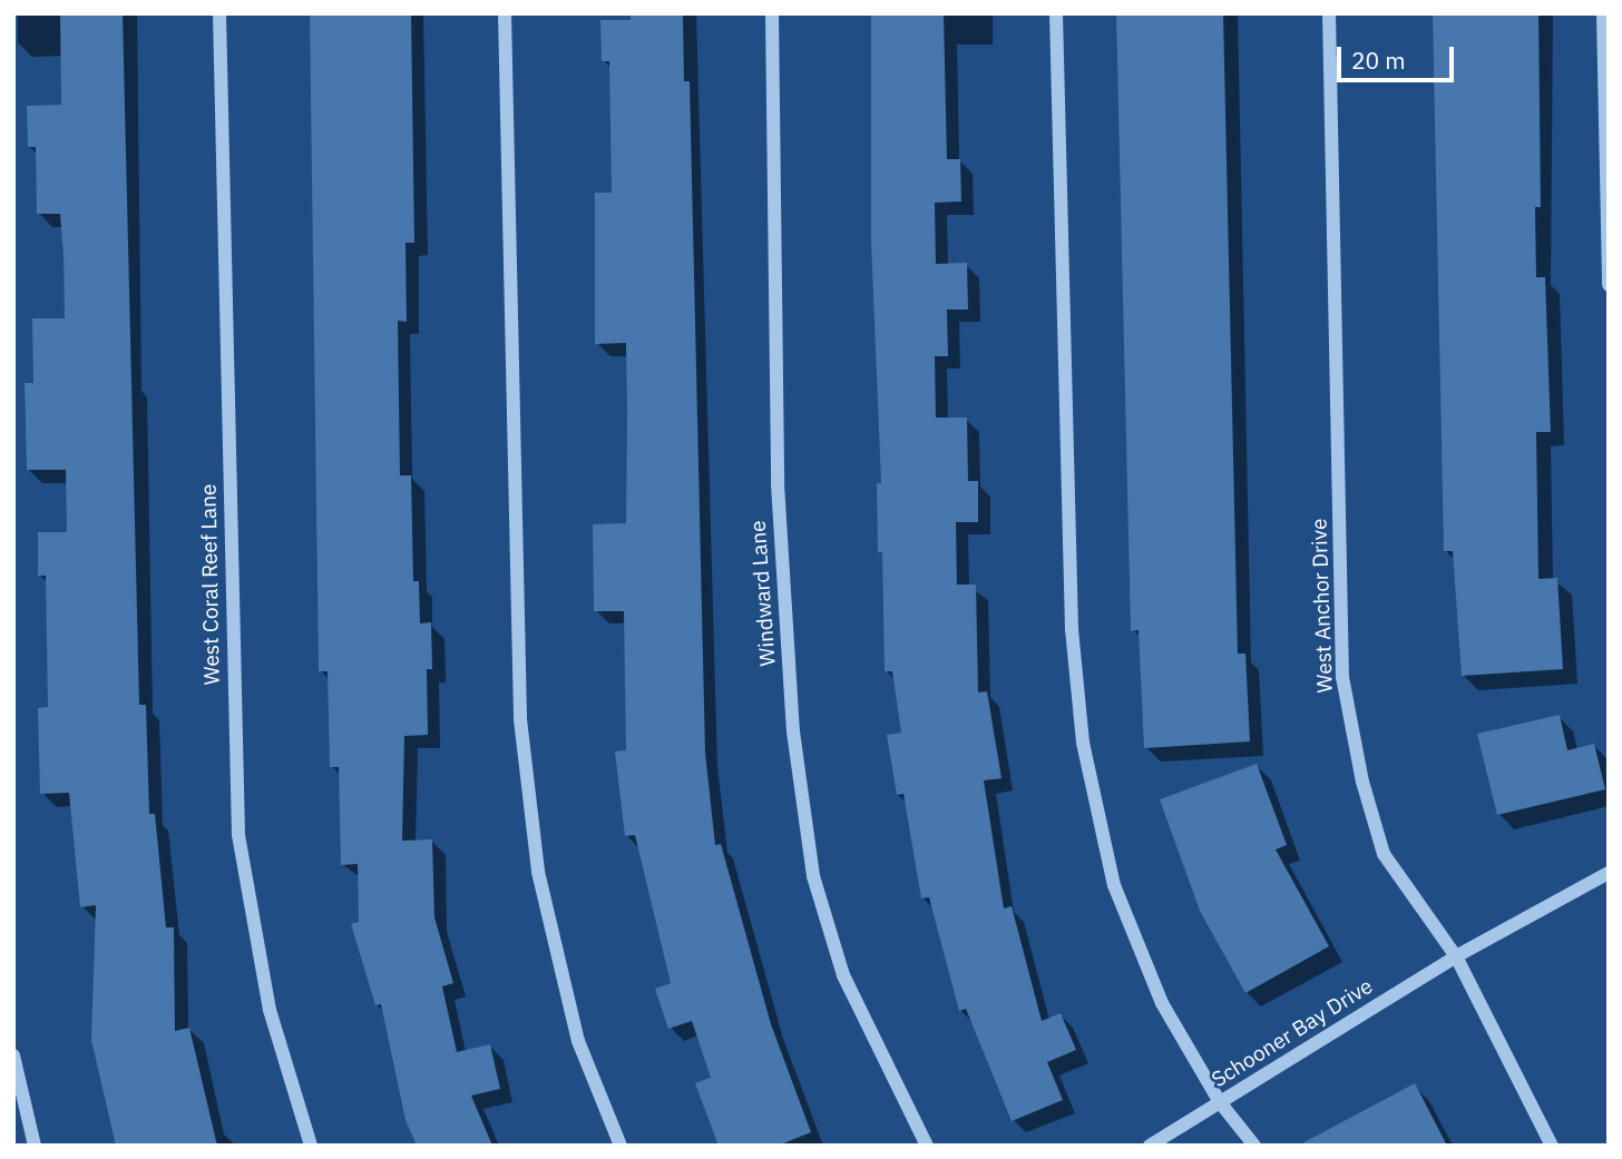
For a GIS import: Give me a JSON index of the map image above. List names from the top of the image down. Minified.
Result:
{"streets":{"street":["West Coral Reef Lane","Windward Lane","West Anchor Drive","Schooner Bay Drive"]},"crossings":[["West Anchor Drive","Schooner Bay Drive"]],"scale_bar":"20 m"}
